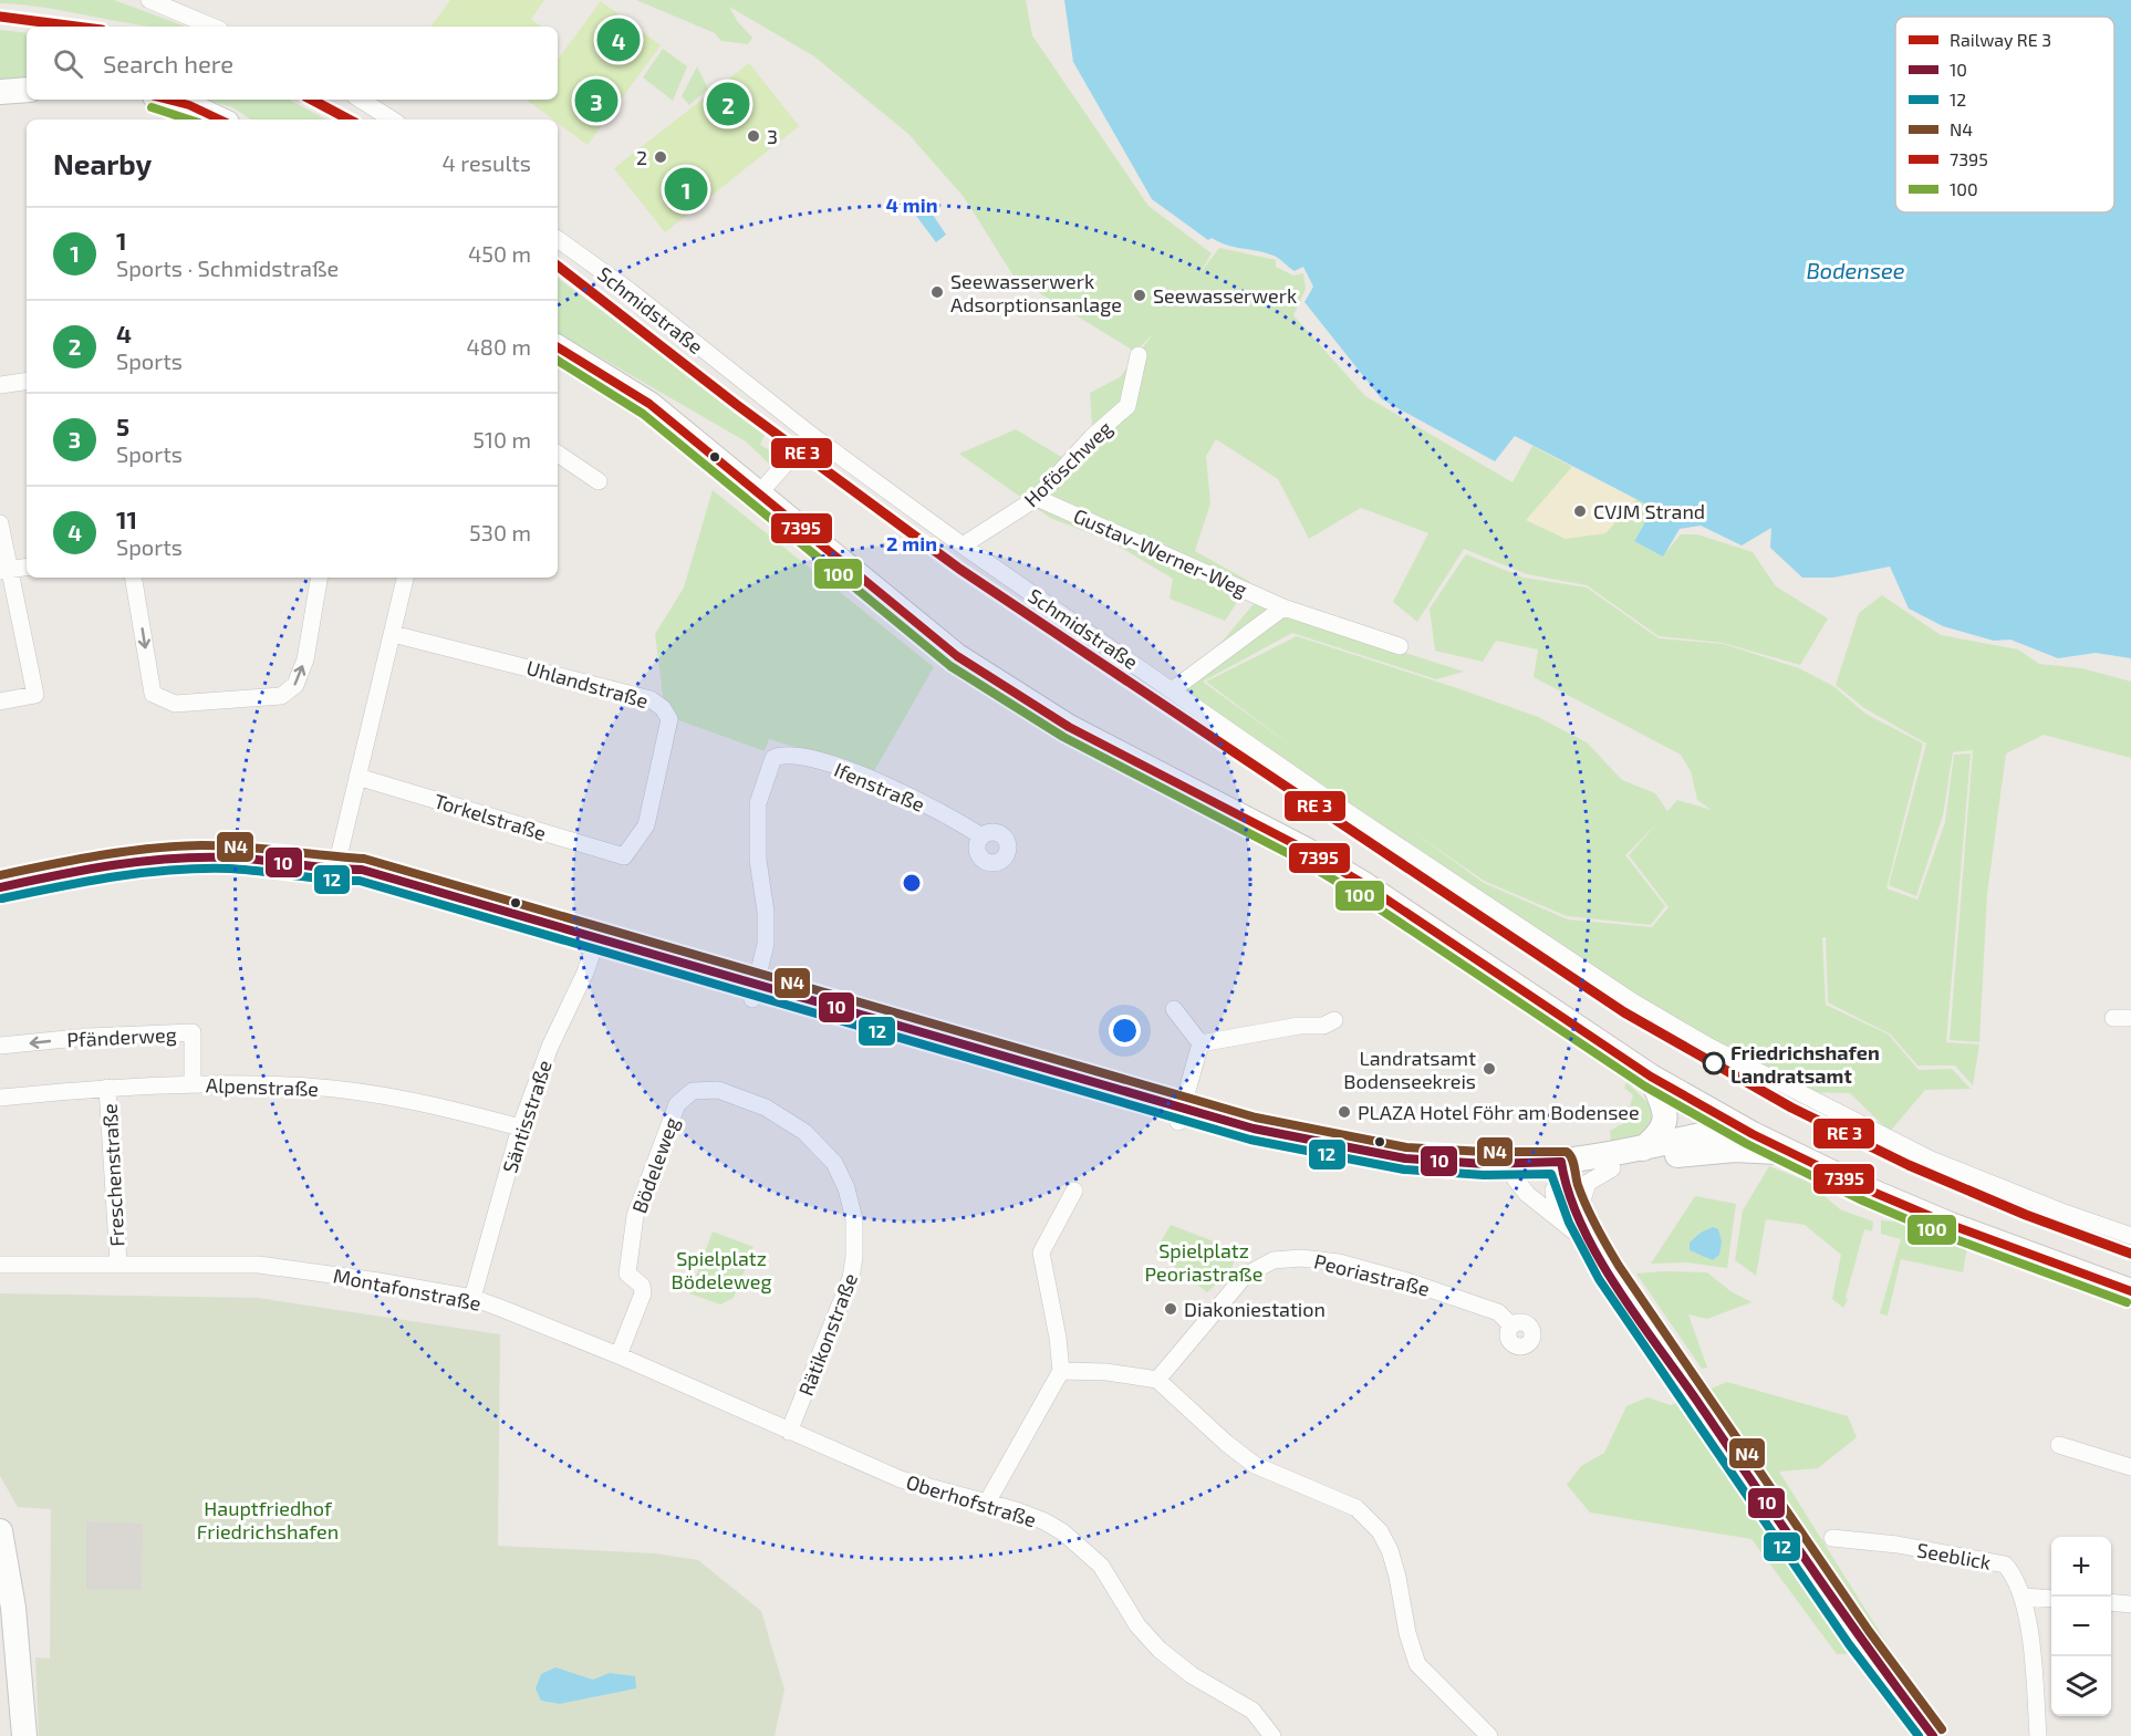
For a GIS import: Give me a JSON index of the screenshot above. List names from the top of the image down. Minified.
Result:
{"streets":{"street":["Schmidstraße","Hoföschweg","Gustav-Werner-Weg","Uhlandstraße","Ifenstraße","Torkelstraße","Pfänderweg","Alpenstraße","Säntisstraße","Bödeleweg","Freschenstraße","Peoriastraße","Montafonstraße","Rätikonstraße","Oberhofstraße","Seeblick"]},"crossings":[["Schmidstraße","Hoföschweg"],["Hoföschweg","Gustav-Werner-Weg"],["Uhlandstraße","Torkelstraße"],["Pfänderweg","Alpenstraße"],["Alpenstraße","Säntisstraße"],["Alpenstraße","Freschenstraße"],["Säntisstraße","Montafonstraße"],["Bödeleweg","Montafonstraße"],["Bödeleweg","Rätikonstraße"],["Freschenstraße","Montafonstraße"],["Montafonstraße","Rätikonstraße"],["Montafonstraße","Oberhofstraße"],["Rätikonstraße","Oberhofstraße"]],"one_way":["Pfänderweg"],"water":["Bodensee"],"parks":["Spielplatz Peoriastraße","Spielplatz Bödeleweg","Hauptfriedhof Friedrichshafen"],"places":["3","2","Seewasserwerk Adsorptionsanlage","Seewasserwerk","CVJM Strand","Friedrichshafen Landratsamt","Landratsamt Bodenseekreis","PLAZA Hotel Föhr am Bodensee","Diakoniestation"],"lines":["transit line 7395","transit line 100","transit line N4","transit line 10","transit line 12"],"legend":["Railway RE 3","10","12","N4","7395","100"],"page":{"pins":["4","3","2","1"],"search":"Search here","heading":["Nearby","4 results"],"list":[{"mark":"1","name":"1","note":"Sports · Schmidstraße","value":"450 m"},{"mark":"2","name":"4","note":"Sports","value":"480 m"},{"mark":"3","name":"5","note":"Sports","value":"510 m"},{"mark":"4","name":"11","note":"Sports","value":"530 m"}],"map_buttons":["+","−"]},"rings":["4 min","2 min"]}
